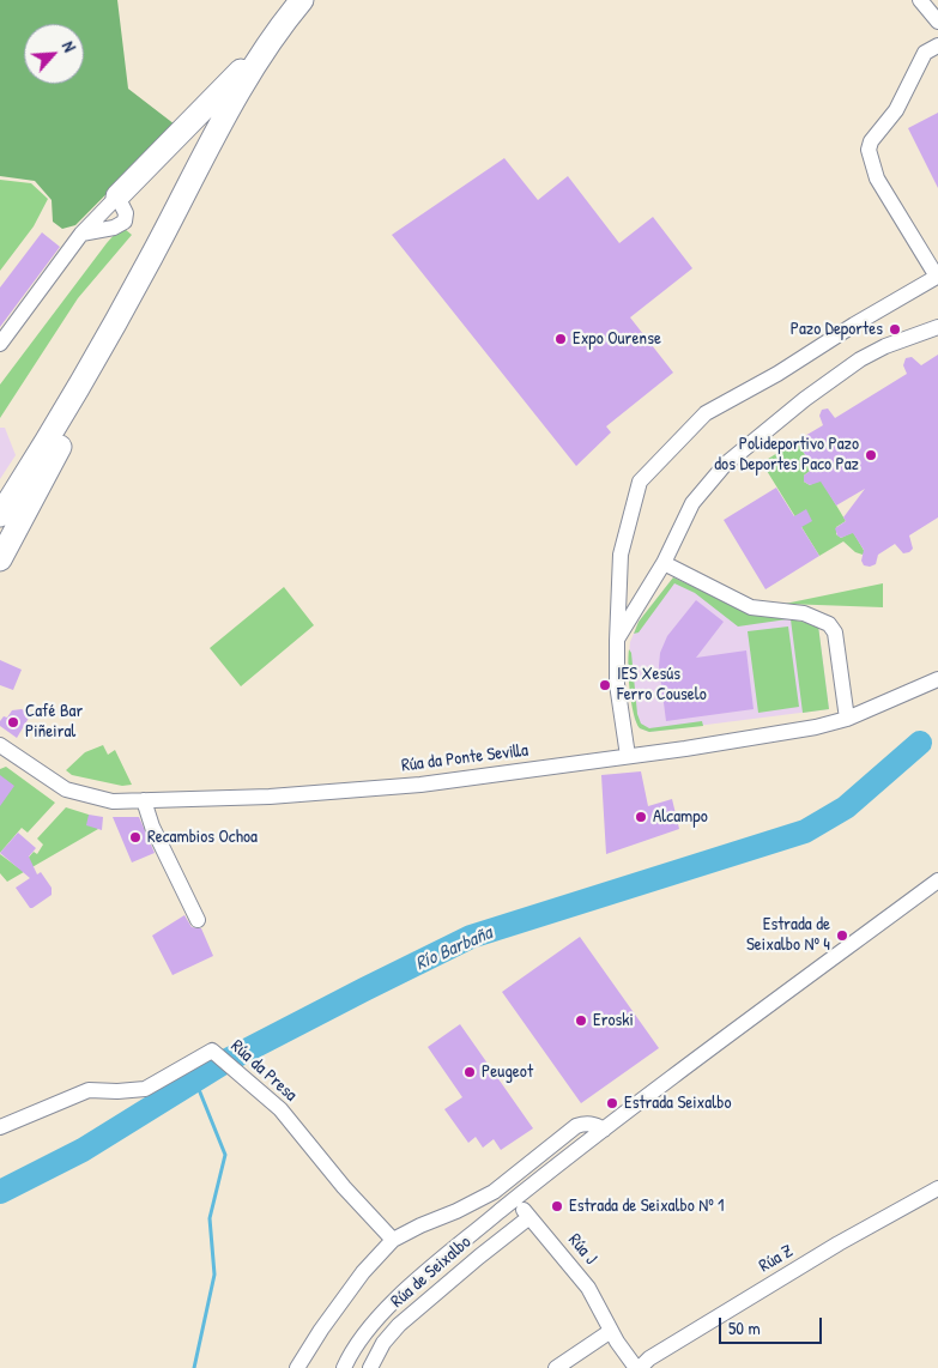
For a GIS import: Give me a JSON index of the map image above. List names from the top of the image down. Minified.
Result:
{"streets":{"street":["Rúa da Ponte Sevilla","Rúa da Presa","Rúa J","Rúa Z","Rúa de Seixalbo"]},"crossings":[["Rúa J","Rúa Z"],["Rúa J","Rúa de Seixalbo"]],"water":["Río Barbaña"],"places":["Pazo Deportes","Expo Ourense","Polideportivo Pazo dos Deportes Paco Paz","IES Xesús Ferro Couselo","Café Bar Piñeiral","Alcampo","Recambios Ochoa","Estrada de Seixalbo Nº 4","Eroski","Peugeot","Estrada Seixalbo","Estrada de Seixalbo Nº 1"],"scale_bar":"50 m","north":"top right"}
